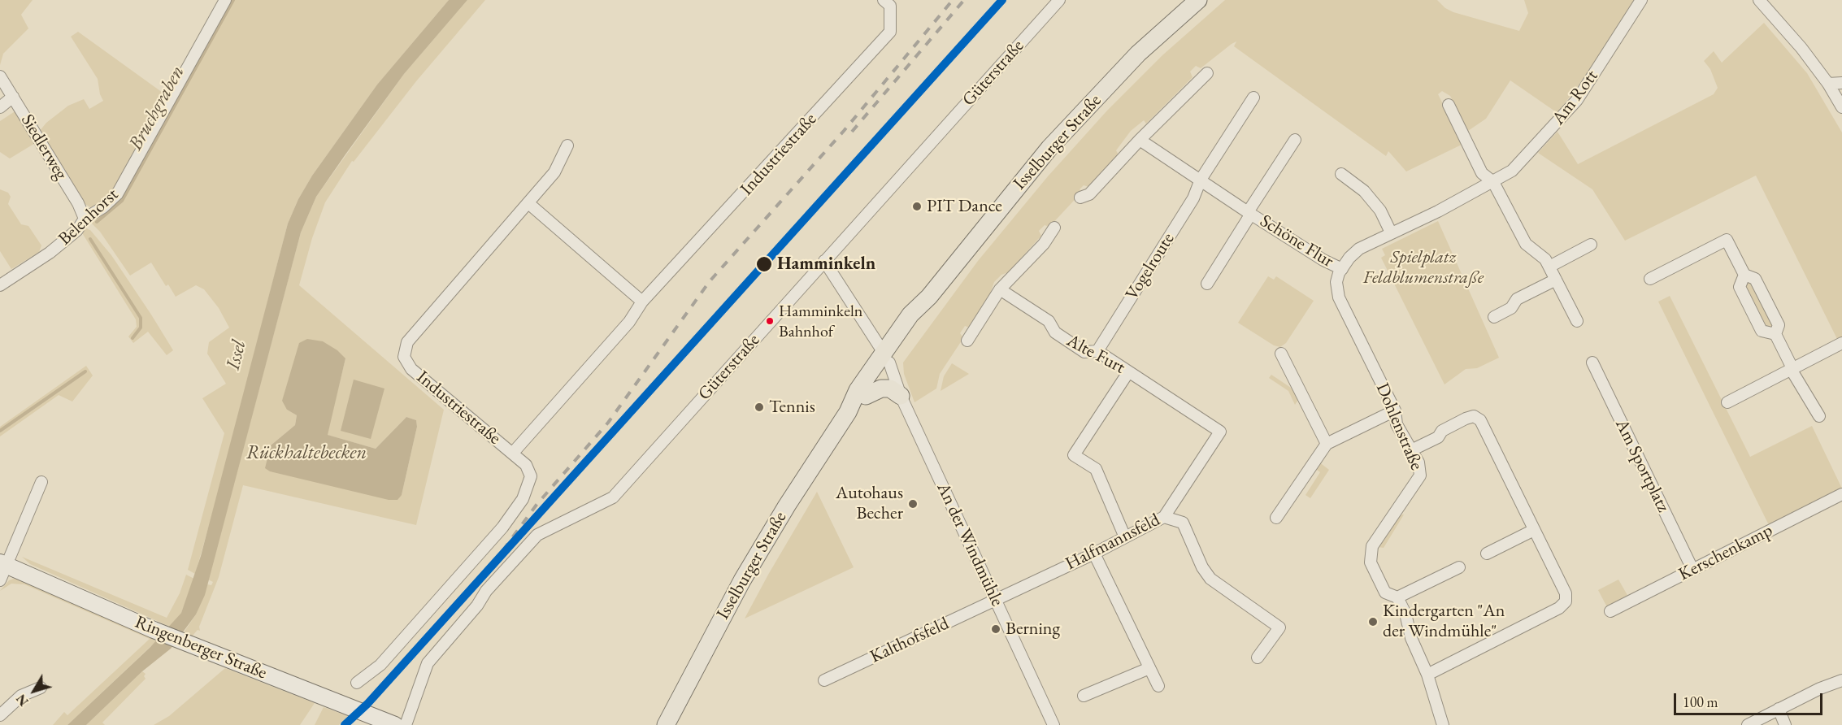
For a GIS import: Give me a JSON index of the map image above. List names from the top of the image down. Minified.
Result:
{"streets":{"main road":["Isselburger Straße","Ringenberger Straße"],"street":["Güterstraße","Am Rott","Siedlerweg","Industriestraße","Belenhorst","Schöne Flur","Vogelroute","Alte Furt","Dohlenstraße","Am Sportplatz","Halfmannsfeld","An der Windmühle","Kerschenkamp","Kalthofsfeld"]},"crossings":[["Güterstraße","An der Windmühle"],["Am Rott","Schöne Flur"],["Am Rott","Dohlenstraße"],["Isselburger Straße","An der Windmühle"],["Siedlerweg","Belenhorst"],["Schöne Flur","Vogelroute"],["Schöne Flur","Dohlenstraße"],["Vogelroute","Alte Furt"],["Alte Furt","Halfmannsfeld"],["Am Sportplatz","Kerschenkamp"],["Halfmannsfeld","An der Windmühle"],["Halfmannsfeld","Kalthofsfeld"],["An der Windmühle","Kalthofsfeld"]],"water":["Bruchgraben","Issel","Rückhaltebecken"],"parks":["Spielplatz Feldblumenstraße"],"places":["PIT Dance","Hamminkeln","Hamminkeln Bahnhof","Tennis","Autohaus Becher","Kindergarten \"An der Windmühle\"","Berning"],"scale_bar":"100 m","north":"bottom left"}
